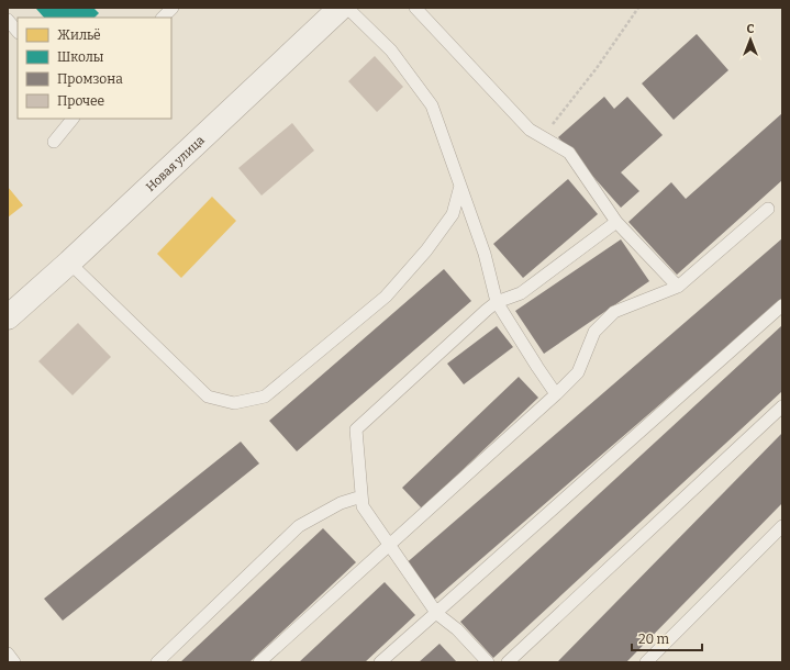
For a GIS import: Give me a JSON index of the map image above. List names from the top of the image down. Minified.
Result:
{"streets":{"street":["Новая улица"]},"legend":["Жильё","Школы","Промзона","Прочее"],"scale_bar":"20 m","north":"top"}
